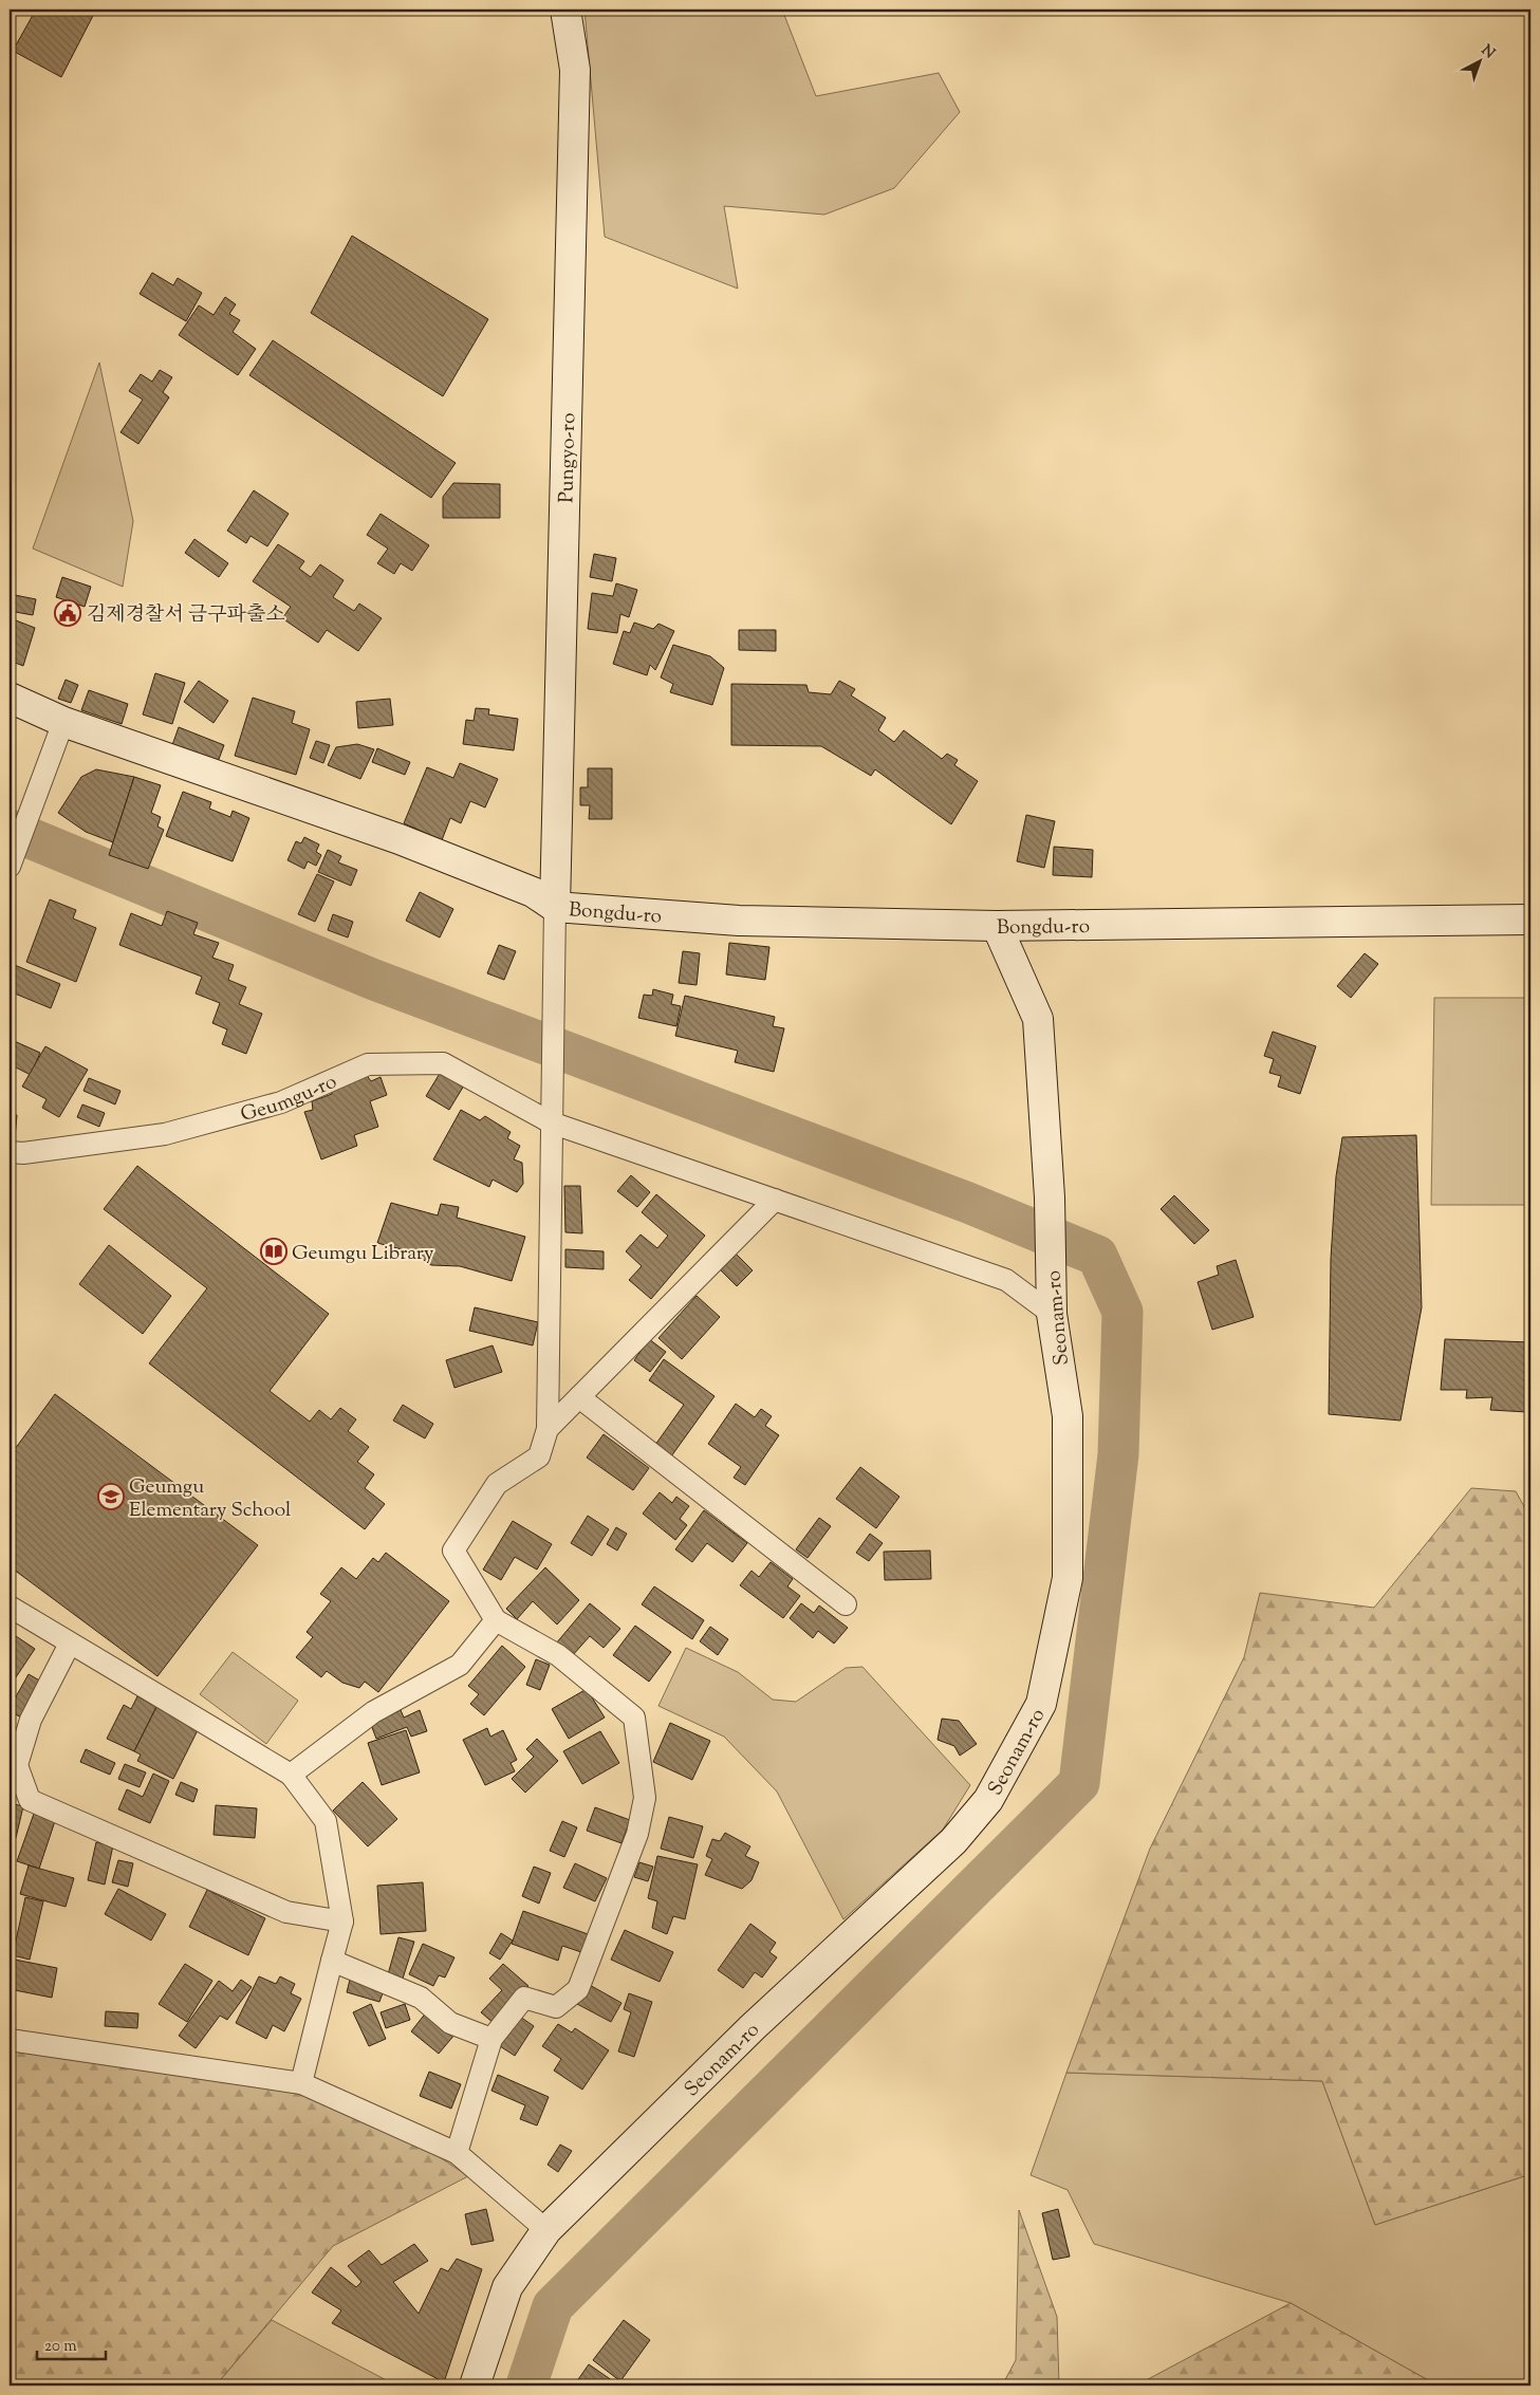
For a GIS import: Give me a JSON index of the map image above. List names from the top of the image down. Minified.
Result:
{"streets":{"main road":["Pungyo-ro","Bongdu-ro","Seonam-ro"],"street":["Geumgu-ro"]},"crossings":[["Pungyo-ro","Bongdu-ro"],["Bongdu-ro","Seonam-ro"],["Geumgu-ro","Seonam-ro"]],"places":{"public building":["김제경찰서 금구파출소"],"library":["Geumgu Library"],"school or university":["Geumgu Elementary School"]},"scale_bar":"20 m","north":"top right"}
